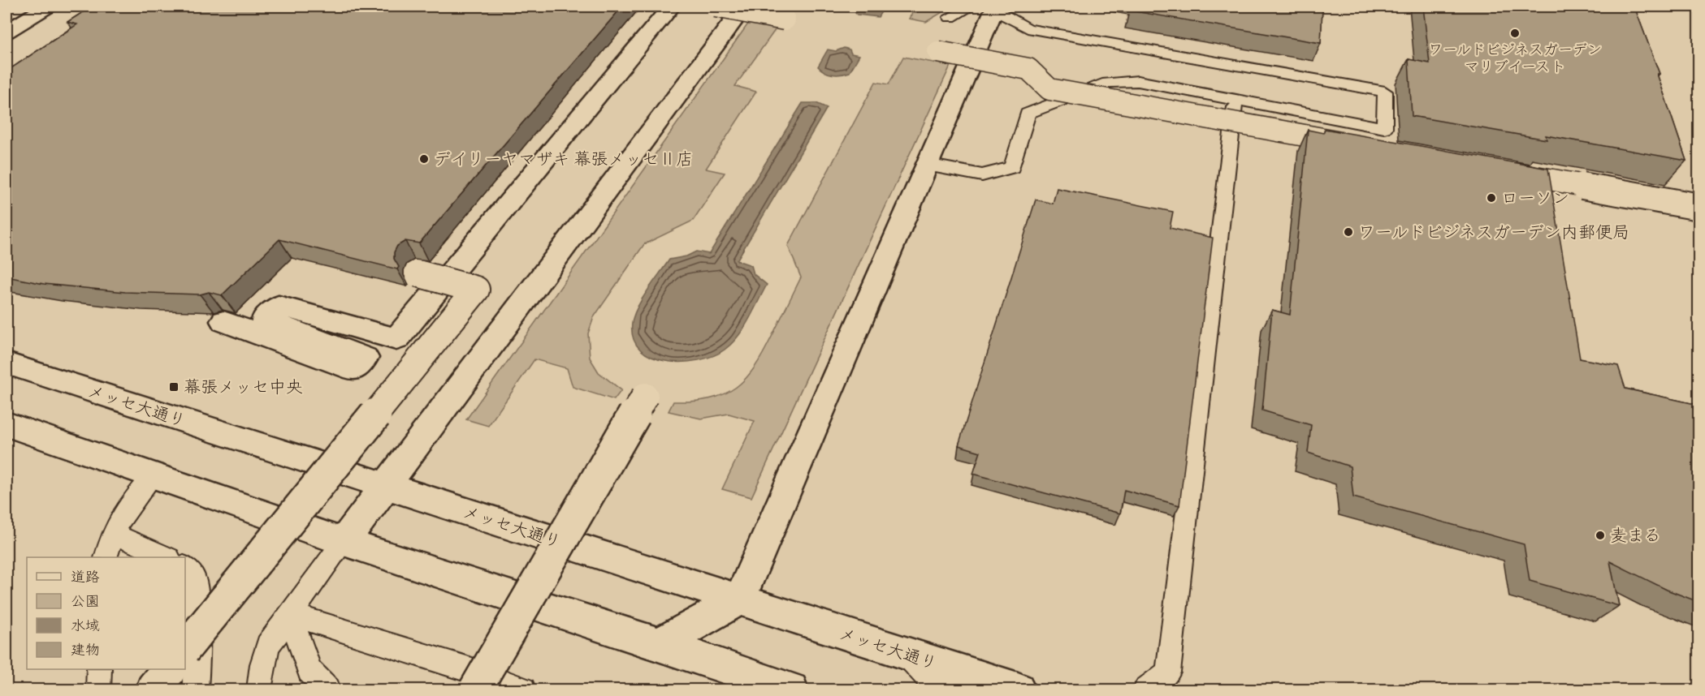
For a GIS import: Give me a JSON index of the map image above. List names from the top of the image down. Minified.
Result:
{"streets":{"street":["メッセ大通り"]},"places":{"other":["ワールドビジネスガーデン マリブイースト","デイリーヤマザキ 幕張メッセⅡ店","ローソン","ワールドビジネスガーデン内郵便局","麦まる"],"transit":["幕張メッセ中央"]},"legend":["道路","公園","水域","建物"]}
